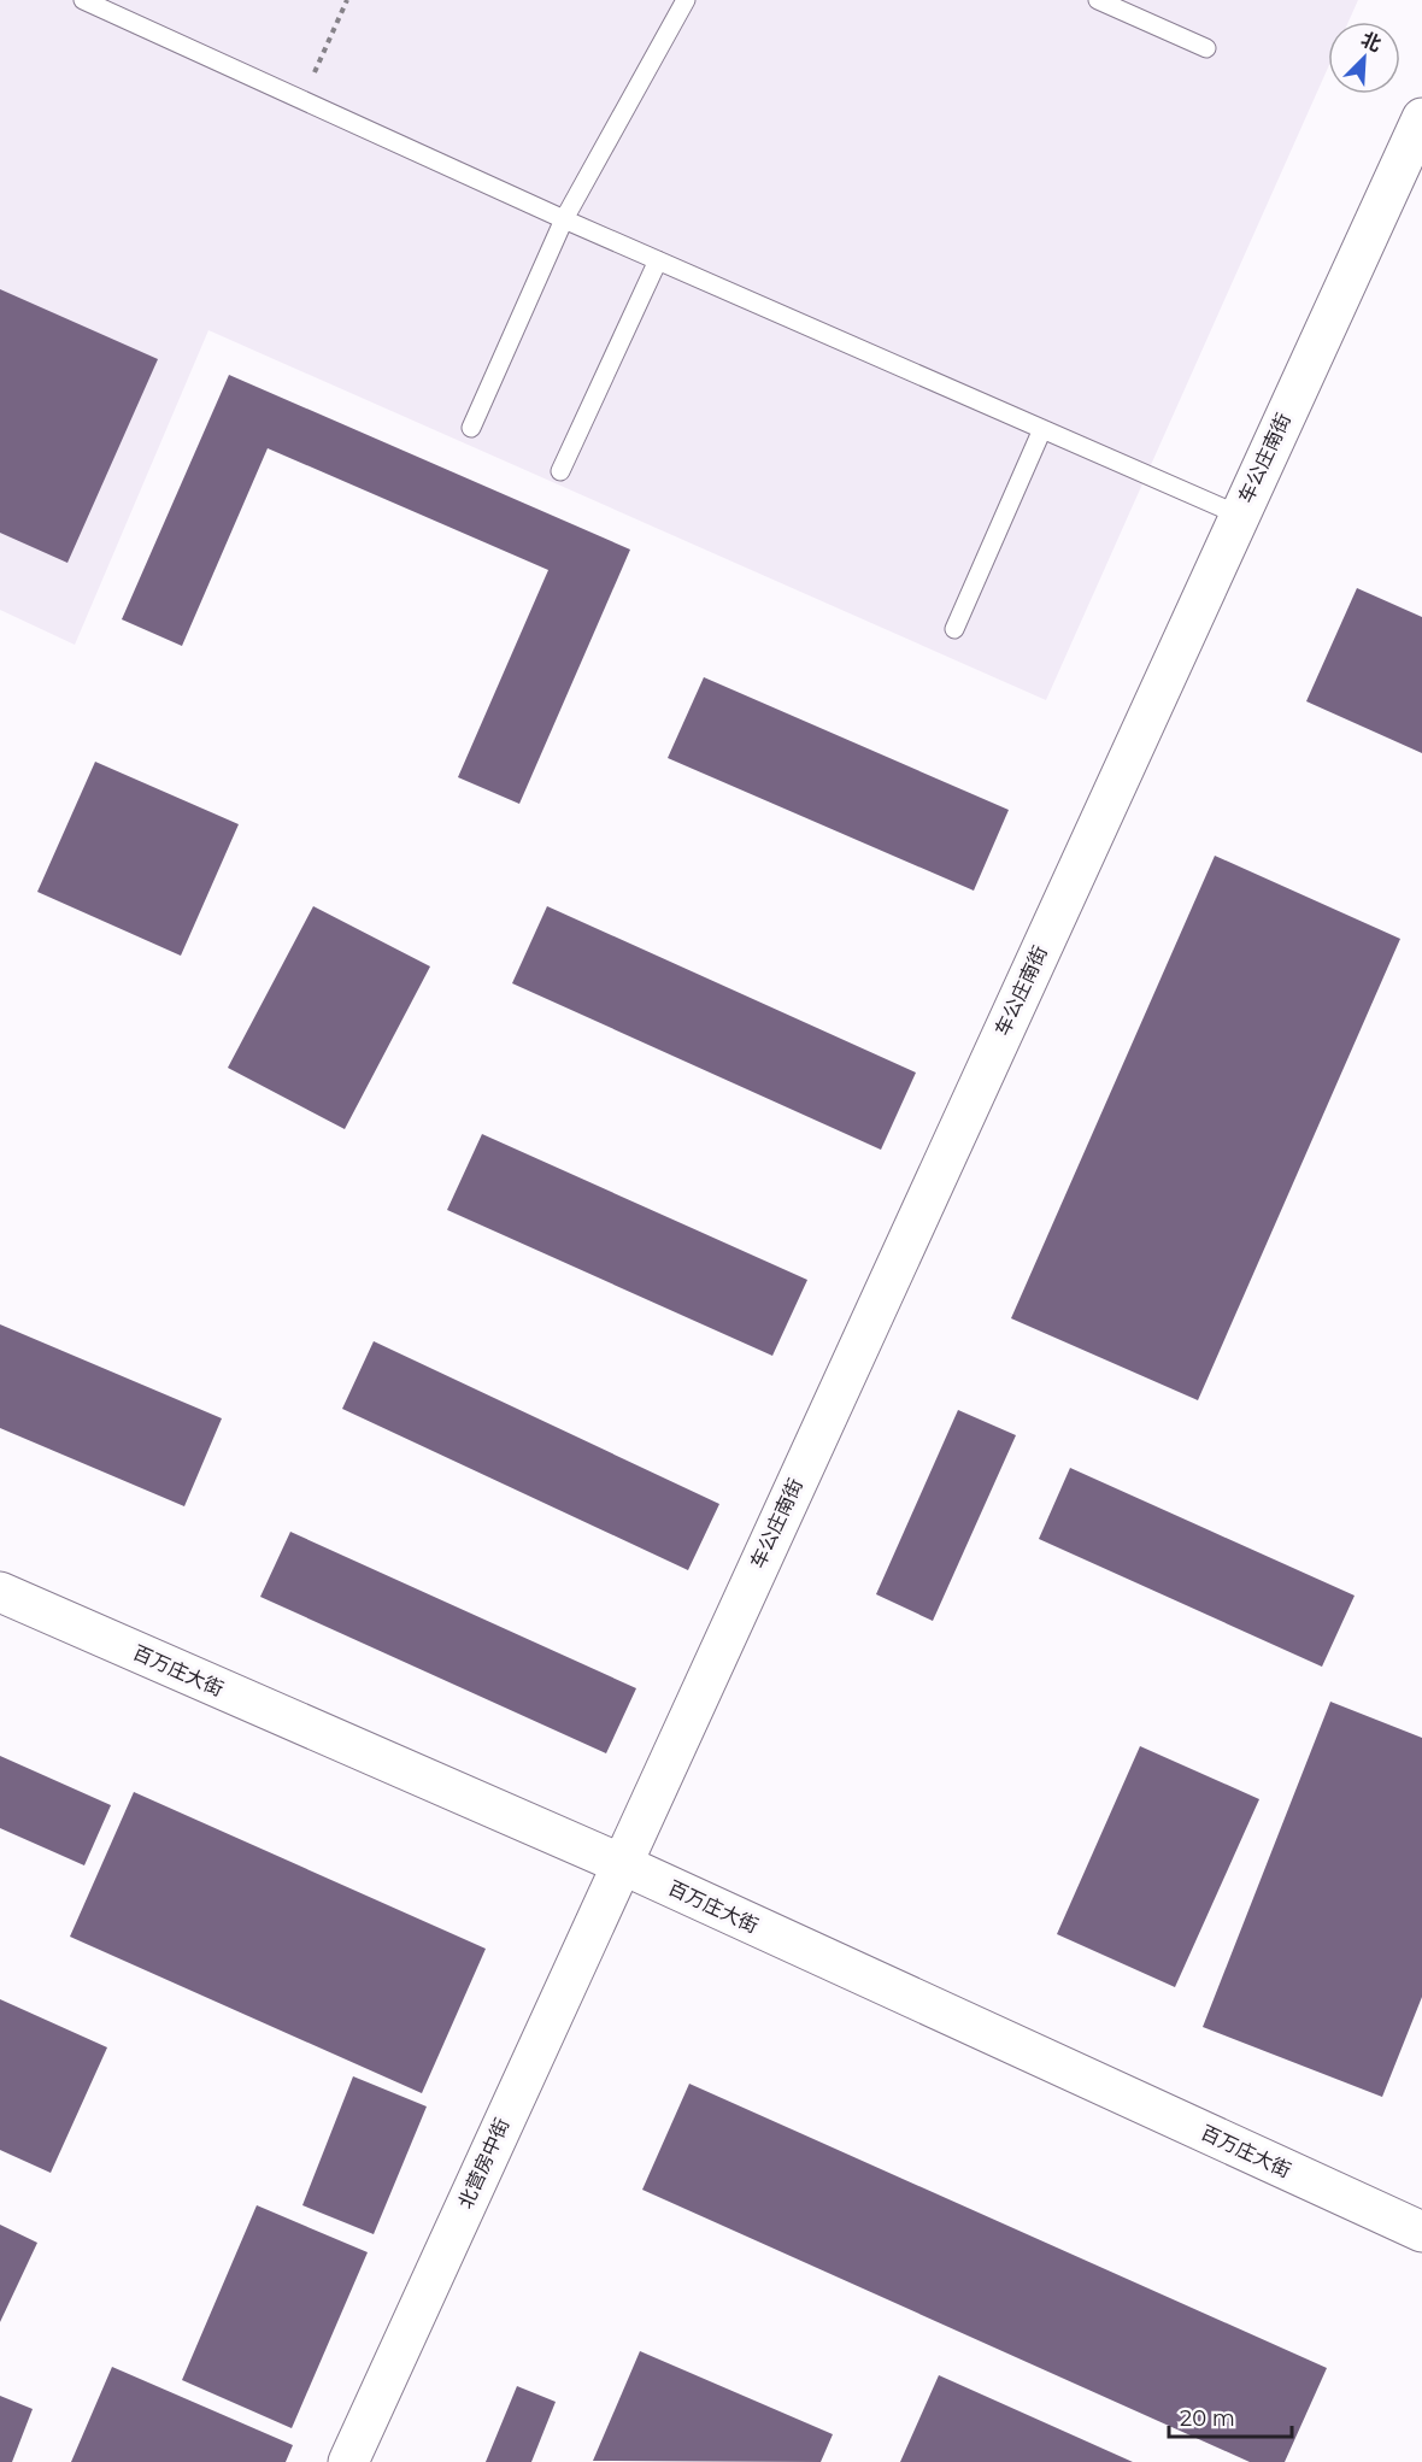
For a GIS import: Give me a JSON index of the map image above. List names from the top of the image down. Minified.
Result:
{"streets":{"street":["车公庄南街","百万庄大街","北营房中街"]},"crossings":[["车公庄南街","百万庄大街"],["车公庄南街","北营房中街"],["百万庄大街","北营房中街"]],"scale_bar":"20 m","north":"top right"}
